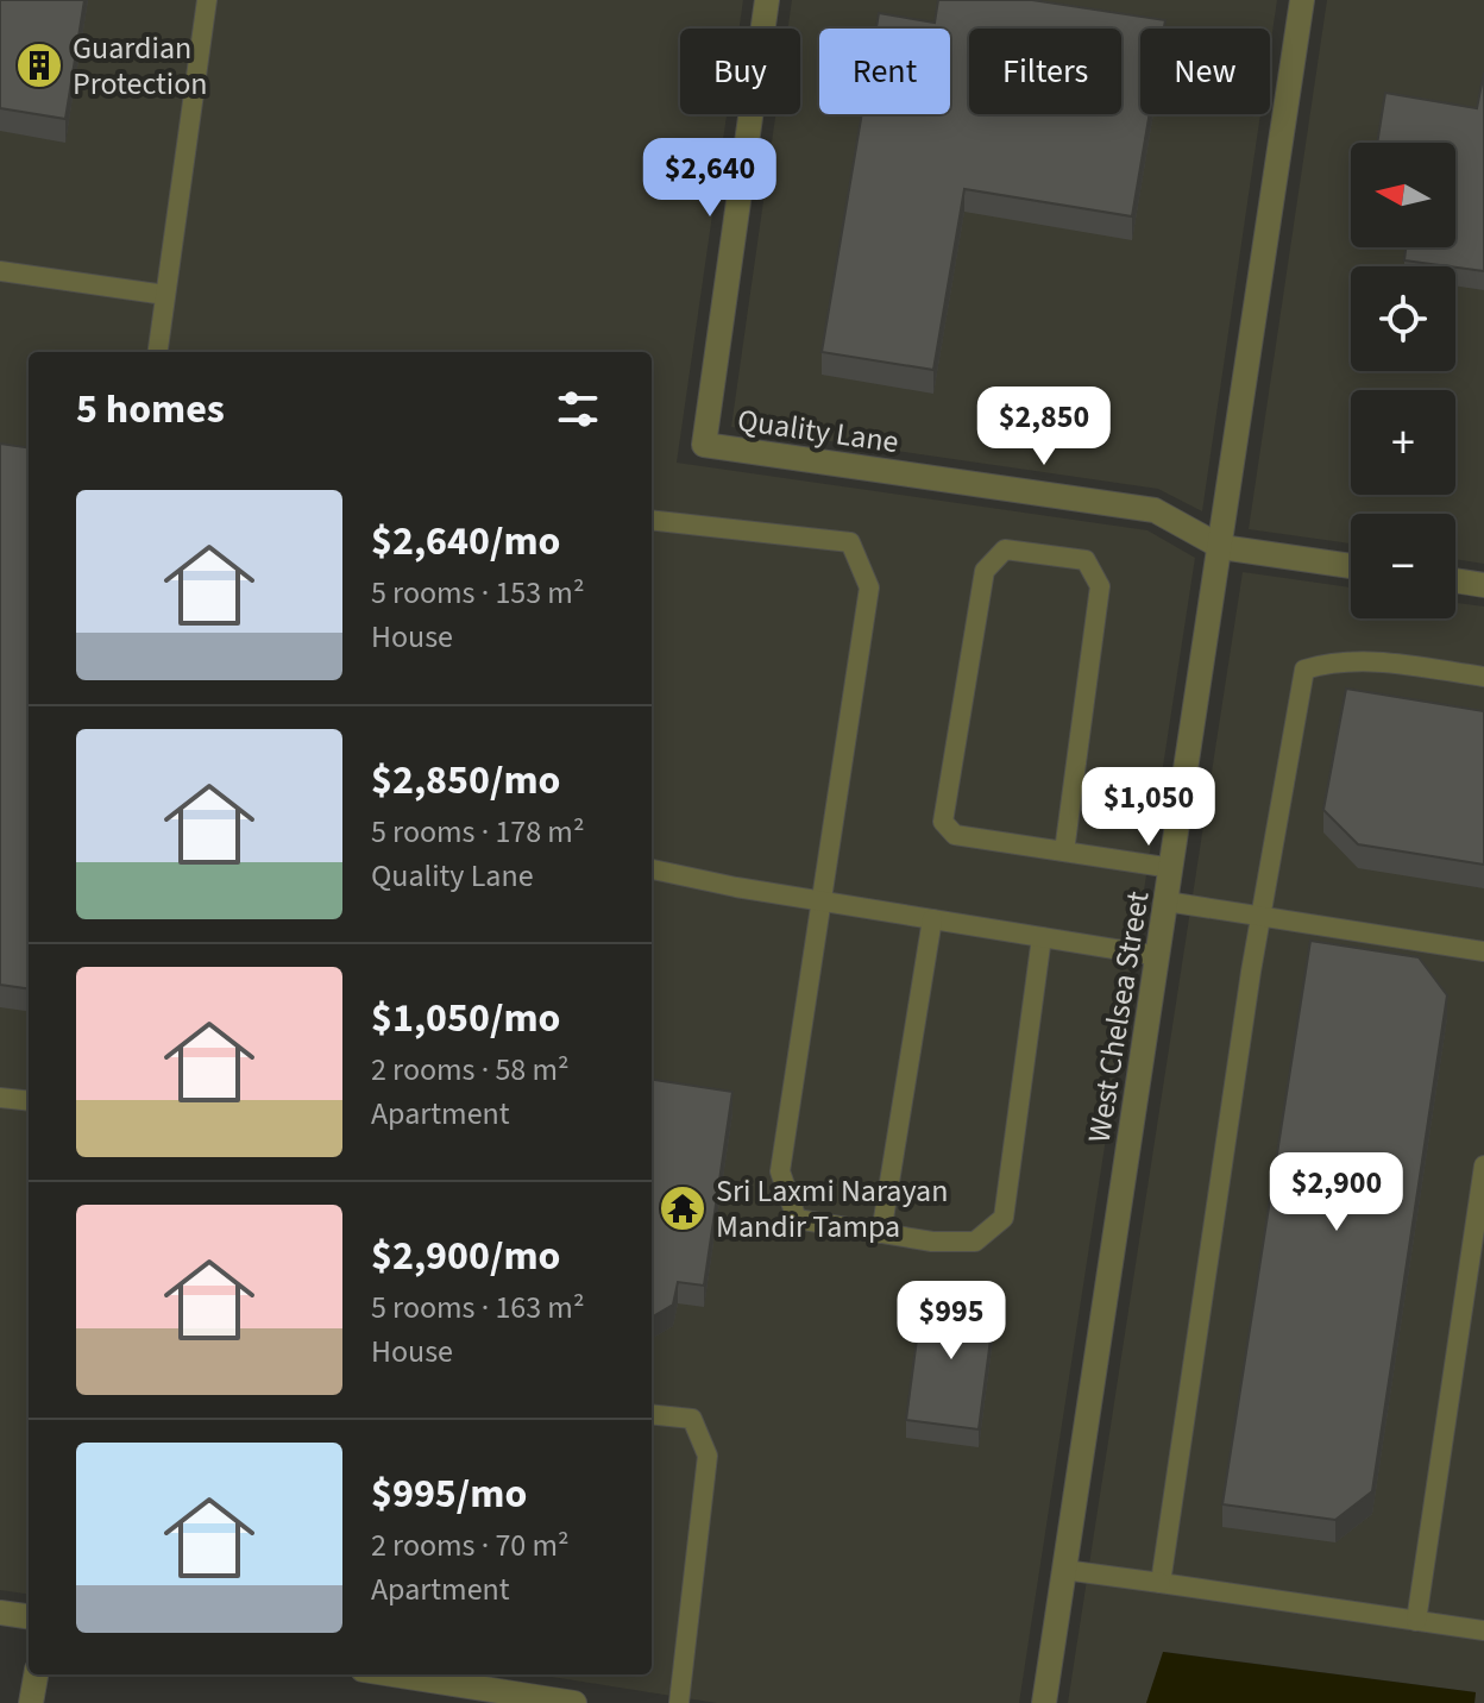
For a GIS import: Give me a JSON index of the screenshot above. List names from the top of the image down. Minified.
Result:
{"streets":{"street":["Quality Lane","West Chelsea Street"]},"crossings":[["Quality Lane","West Chelsea Street"]],"places":{"building":["Guardian Protection"],"temple":["Sri Laxmi Narayan Mandir Tampa"]},"north":"left","page":{"chip":["Buy","Rent","Filters","New"],"price":["$2,640","$2,850","$1,050","$2,900","$995"],"map_buttons":["+","−"],"heading":"5 homes","list":[{"name":"$2,640/mo","note":"5 rooms · 153 m² · House"},{"name":"$2,850/mo","note":"5 rooms · 178 m² · Quality Lane"},{"name":"$1,050/mo","note":"2 rooms · 58 m² · Apartment"},{"name":"$2,900/mo","note":"5 rooms · 163 m² · House"},{"name":"$995/mo","note":"2 rooms · 70 m² · Apartment"}]}}
